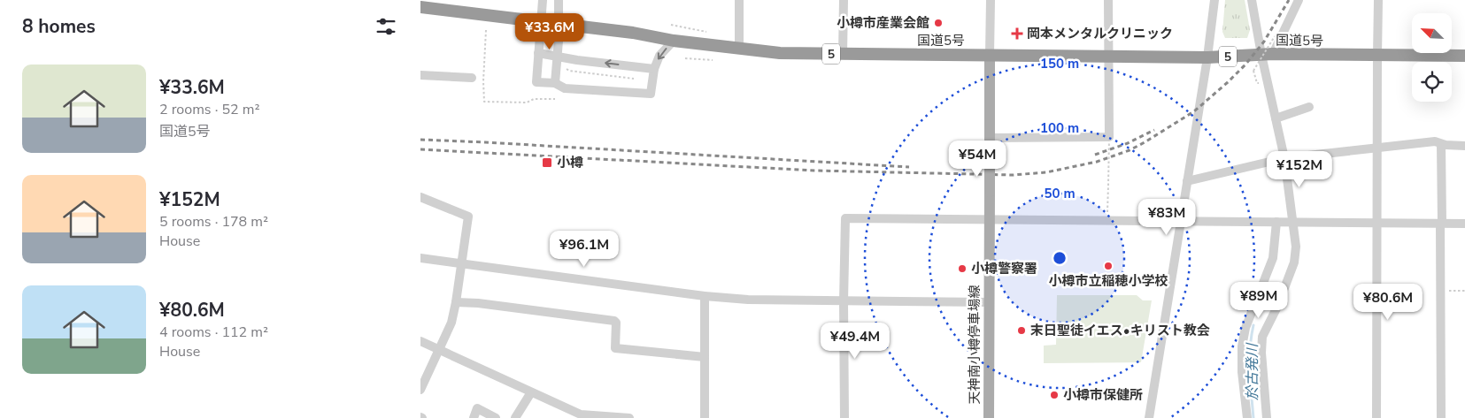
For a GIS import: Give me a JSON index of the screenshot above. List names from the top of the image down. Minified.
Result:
{"streets":{"highway":["国道5号","5"],"main road":["天神南小樽停車場線"]},"water":["於古発川"],"places":{"other":["小樽市産業会館","小樽市立稲穂小学校","小樽警察署","末日聖徒イエス•キリスト教会","小樽市保健所"],"health":["岡本メンタルクリニック"],"transit":["小樽"]},"north":"top left","page":{"heading":"8 homes","price":["¥33.6M","¥54M","¥152M","¥83M","¥96.1M","¥89M","¥80.6M","¥49.4M"],"list":[{"name":"¥33.6M","note":"2 rooms · 52 m² · 国道5号"},{"name":"¥152M","note":"5 rooms · 178 m² · House"},{"name":"¥80.6M","note":"4 rooms · 112 m² · House"}]},"rings":["150 m","100 m","50 m"]}
